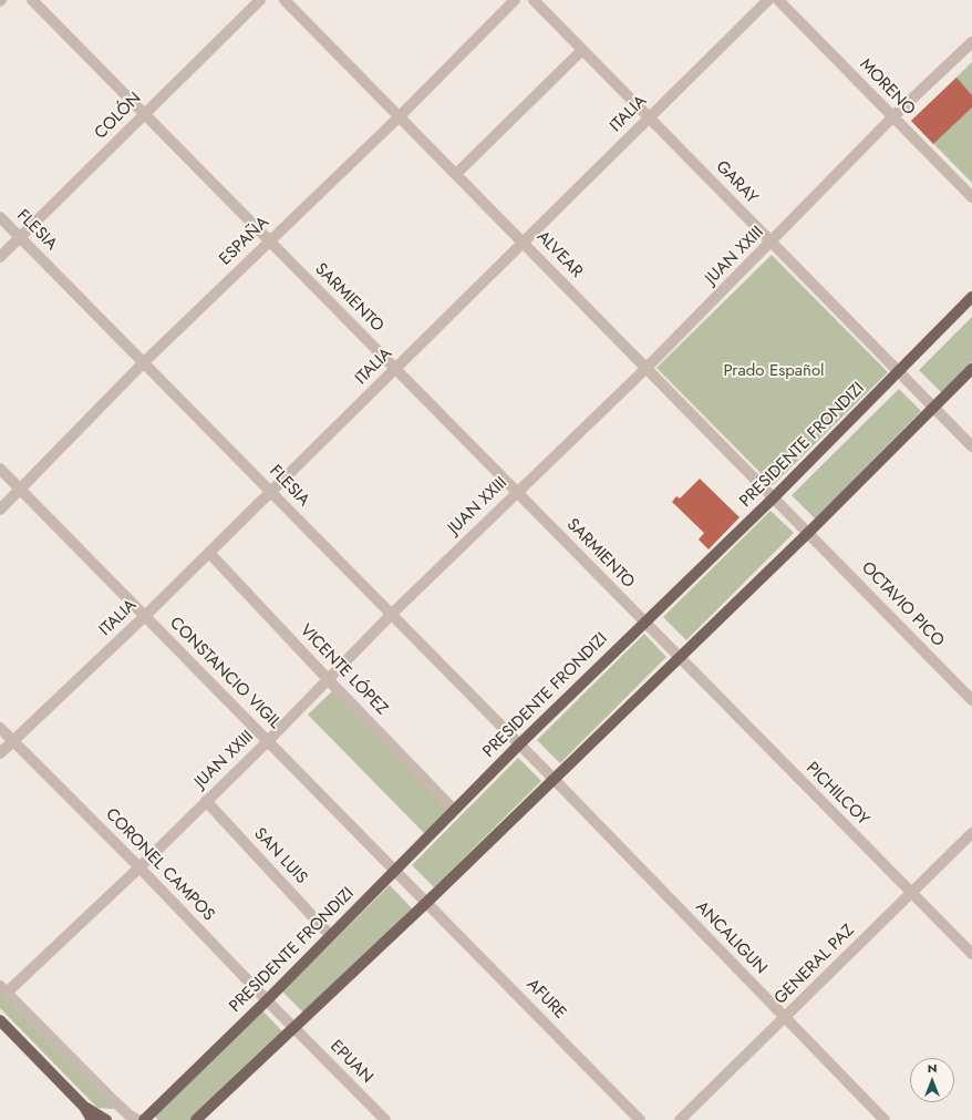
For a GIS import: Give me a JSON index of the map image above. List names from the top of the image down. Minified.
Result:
{"streets":{"main road":["PRESIDENTE FRONDIZI"],"street":["MORENO","ITALIA","COLÓN","GARAY","FLESIA","ESPAÑA","ALVEAR","JUAN XXIII","SARMIENTO","OCTAVIO PICO","VICENTE LÓPEZ","CONSTANCIO VIGIL","PICHILCOY","SAN LUIS","CORONEL CAMPOS","ANCALIGUN","GENERAL PAZ","AFURE","EPUAN"]},"crossings":[["MORENO","JUAN XXIII"],["ITALIA","GARAY"],["ITALIA","FLESIA"],["ITALIA","ALVEAR"],["ITALIA","SARMIENTO"],["ITALIA","VICENTE LÓPEZ"],["ITALIA","CONSTANCIO VIGIL"],["ITALIA","CORONEL CAMPOS"],["COLÓN","FLESIA"],["COLÓN","SARMIENTO"],["GARAY","JUAN XXIII"],["GARAY","PRESIDENTE FRONDIZI"],["FLESIA","ESPAÑA"],["FLESIA","JUAN XXIII"],["FLESIA","PRESIDENTE FRONDIZI"],["FLESIA","ANCALIGUN"],["ESPAÑA","ALVEAR"],["ESPAÑA","SARMIENTO"],["ESPAÑA","CONSTANCIO VIGIL"],["ALVEAR","JUAN XXIII"],["ALVEAR","PRESIDENTE FRONDIZI"],["ALVEAR","OCTAVIO PICO"],["JUAN XXIII","SARMIENTO"],["JUAN XXIII","VICENTE LÓPEZ"],["JUAN XXIII","CONSTANCIO VIGIL"],["JUAN XXIII","SAN LUIS"],["JUAN XXIII","CORONEL CAMPOS"],["SARMIENTO","PRESIDENTE FRONDIZI"],["SARMIENTO","PICHILCOY"],["PRESIDENTE FRONDIZI","VICENTE LÓPEZ"],["PRESIDENTE FRONDIZI","CONSTANCIO VIGIL"],["PRESIDENTE FRONDIZI","SAN LUIS"],["PRESIDENTE FRONDIZI","CORONEL CAMPOS"],["CONSTANCIO VIGIL","AFURE"],["PICHILCOY","GENERAL PAZ"],["CORONEL CAMPOS","EPUAN"],["ANCALIGUN","GENERAL PAZ"]],"parks":["Prado Español"],"north":"top"}
